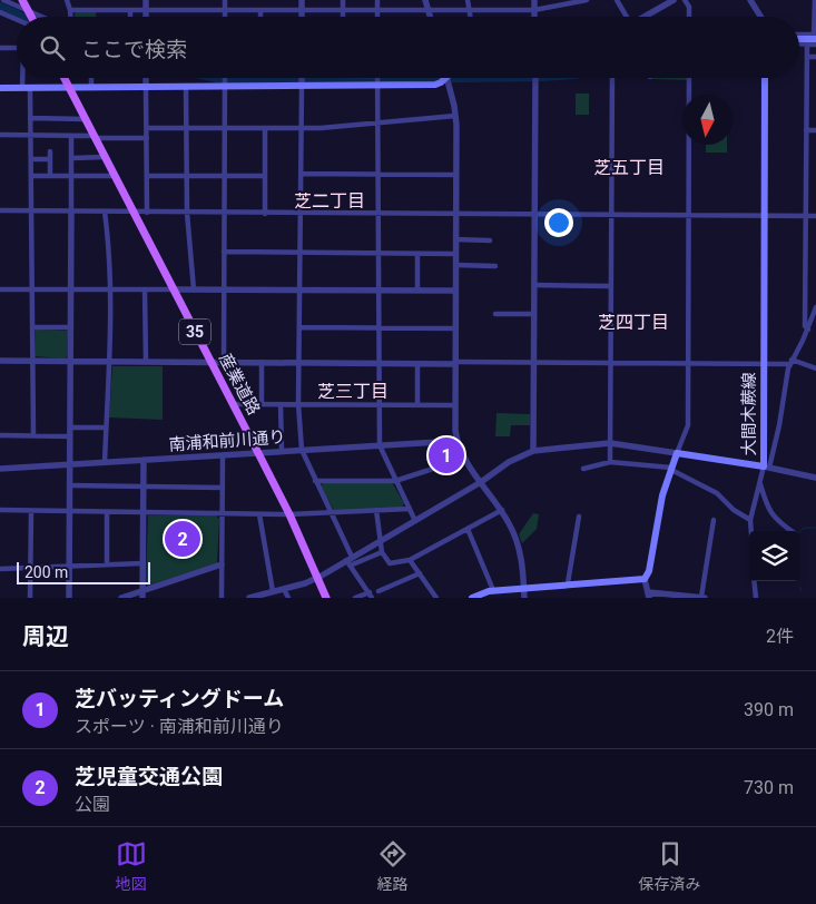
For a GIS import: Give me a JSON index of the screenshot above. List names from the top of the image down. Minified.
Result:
{"streets":{"main road":["35","産業道路","大間木蕨線"],"street":["南浦和前川通り"]},"crossings":[["産業道路","南浦和前川通り"]],"districts":["芝五丁目","芝二丁目","芝四丁目","芝三丁目"],"scale_bar":"200 m","north":"bottom","page":{"search":"ここで検索","pins":["1","2"],"scale":"200 m","heading":["周辺","2件"],"list":[{"mark":"1","name":"芝バッティングドーム","note":"スポーツ · 南浦和前川通り","value":"390 m"},{"mark":"2","name":"芝児童交通公園","note":"公園","value":"730 m"}],"nav":["地図","経路","保存済み"]}}
